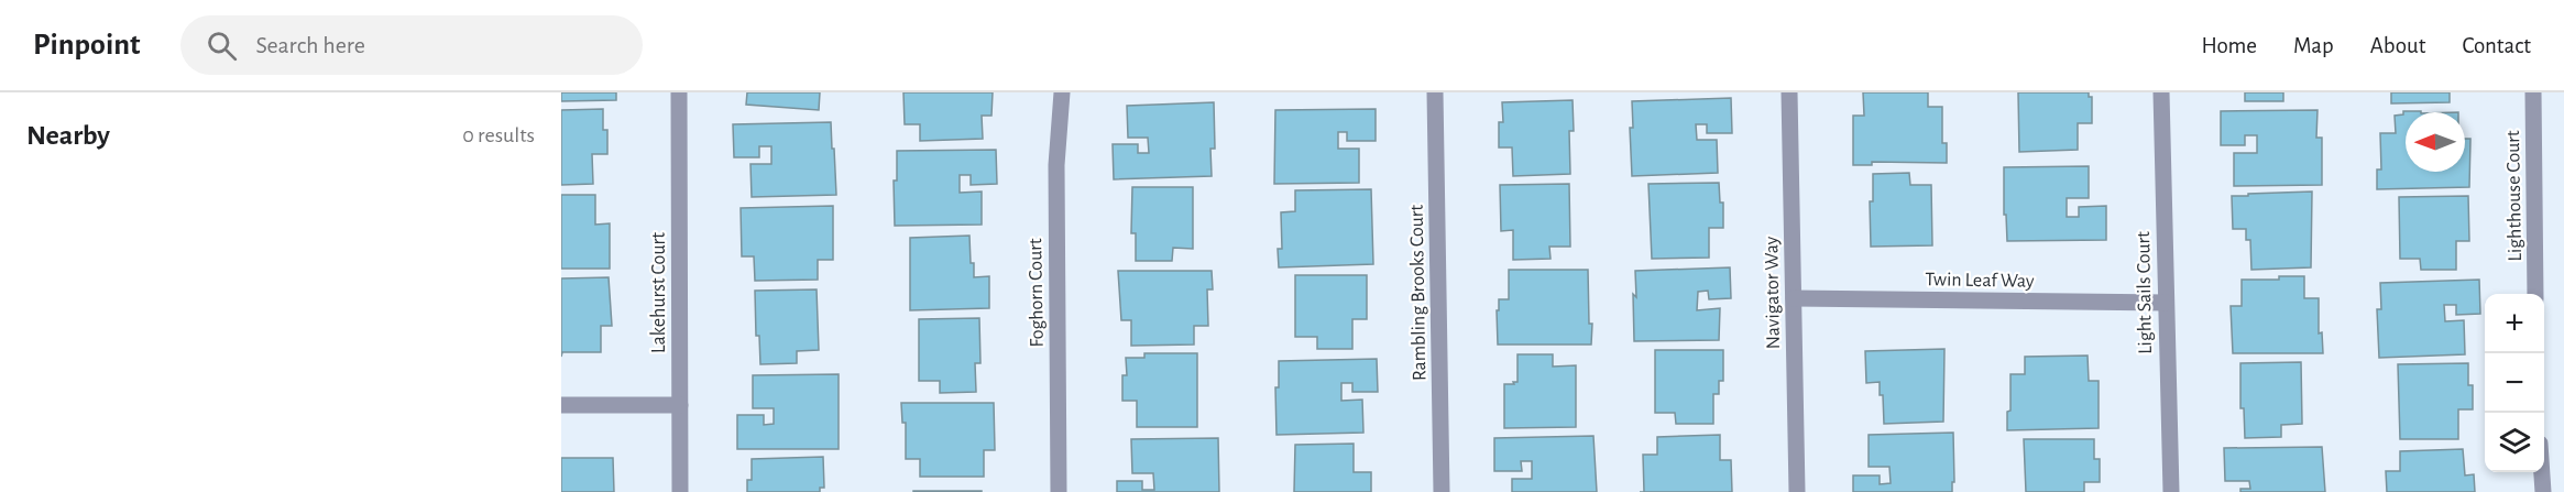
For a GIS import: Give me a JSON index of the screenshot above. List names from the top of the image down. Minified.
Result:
{"streets":{"street":["Lighthouse Court","Twin Leaf Way","Lakehurst Court","Foghorn Court","Rambling Brooks Court","Navigator Way","Light Sails Court"]},"crossings":[["Twin Leaf Way","Navigator Way"],["Twin Leaf Way","Light Sails Court"]],"north":"left","page":{"header":"Pinpoint","search":"Search here","nav":["Home","Map","About","Contact"],"heading":["Nearby","0 results"],"map_buttons":["+","−"]}}
